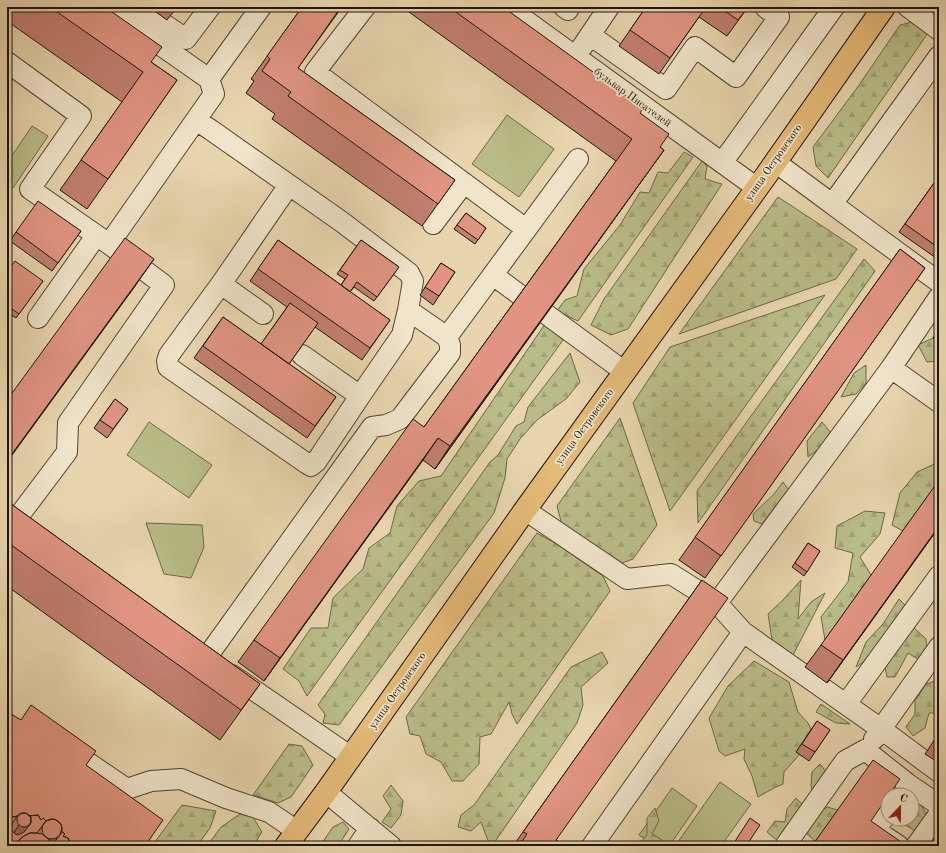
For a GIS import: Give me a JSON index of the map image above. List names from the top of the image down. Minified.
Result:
{"streets":{"main road":["улица Островского"],"street":["бульвар Писателей"]},"crossings":[["бульвар Писателей","улица Островского"]],"north":"top"}
